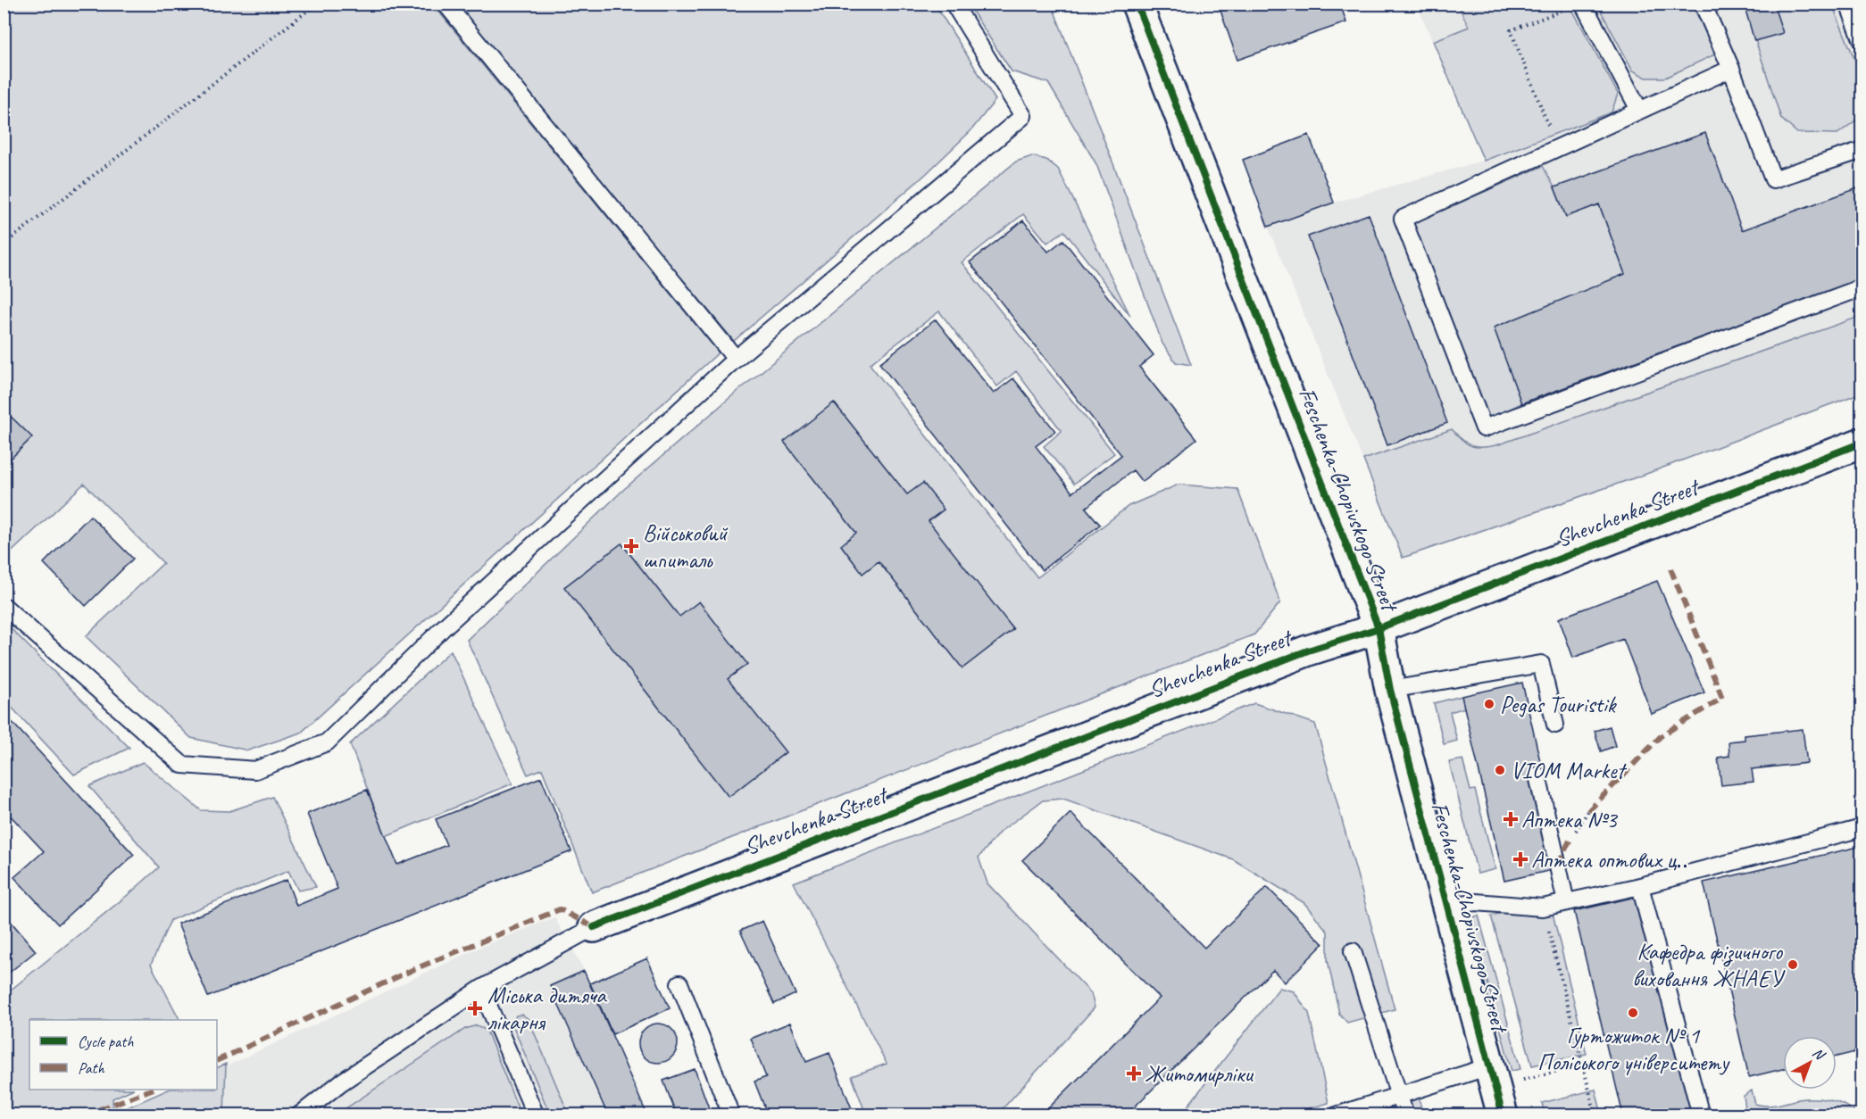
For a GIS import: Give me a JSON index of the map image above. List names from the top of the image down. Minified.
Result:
{"streets":{"street":["Feschenka-Chopivskogo Street","Shevchenka Street"]},"crossings":[["Feschenka-Chopivskogo Street","Shevchenka Street"]],"places":{"health":["Військовий шпиталь","Аптека №3","Аптека оптових ц‥","Міська дитяча лікарня","Житомирліки"],"other":["Pegas Touristik","VIOM Market","Кафедра фізичного виховання ЖНАЕУ","Гуртожиток № 1 Поліського університету"]},"legend":["Cycle path","Path"],"north":"top right"}
